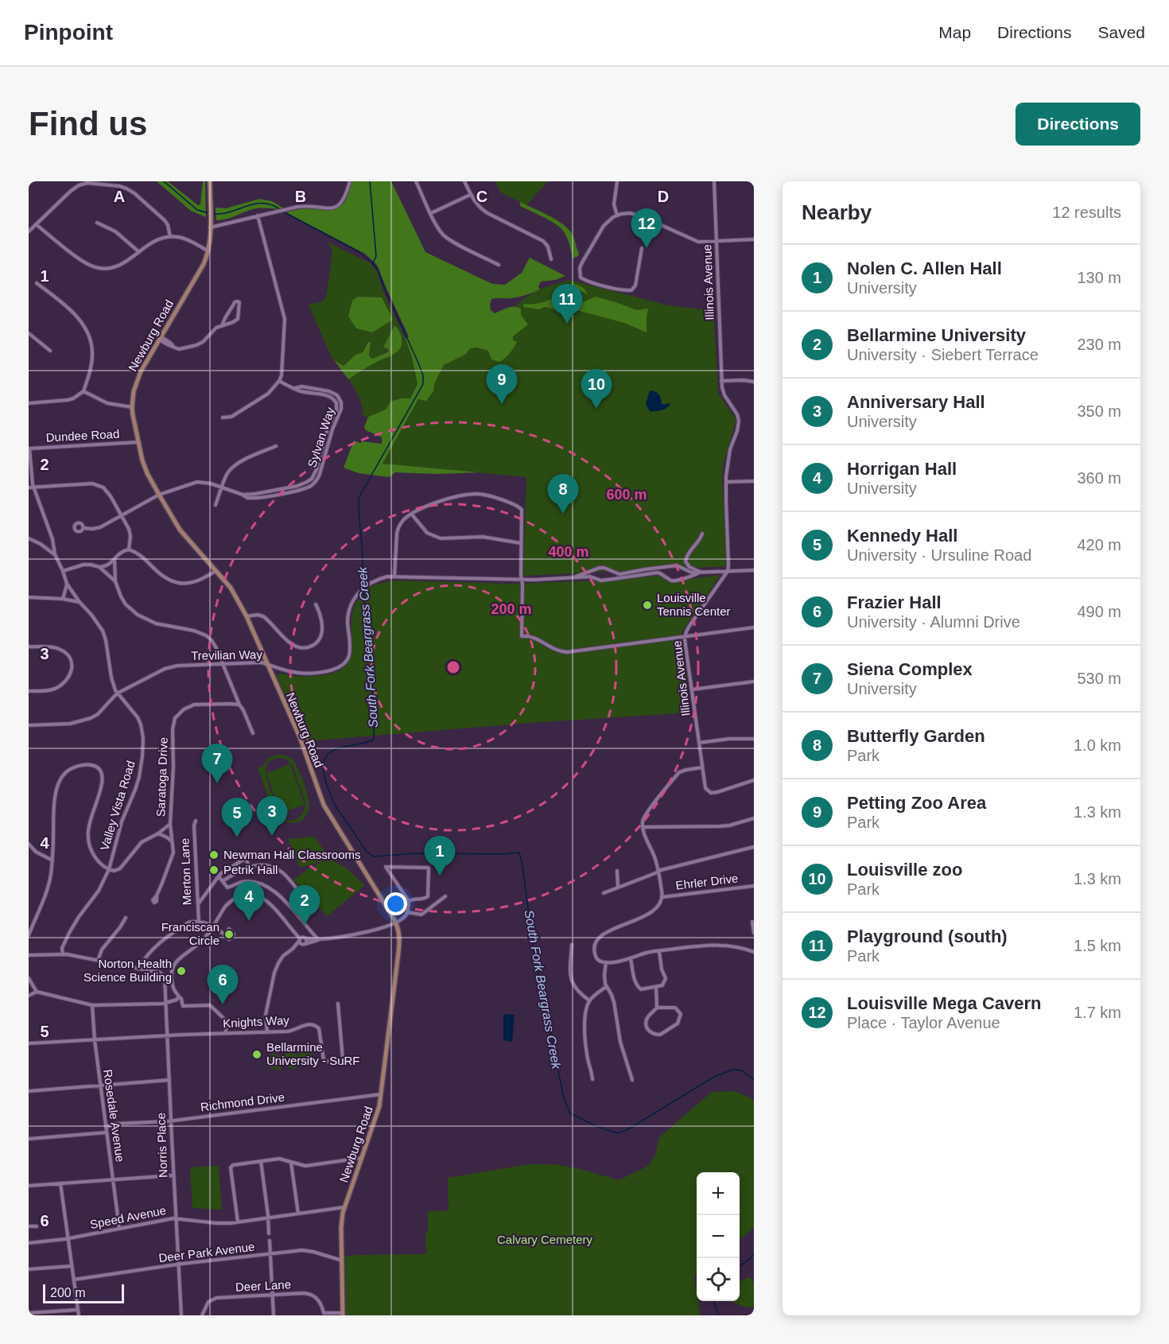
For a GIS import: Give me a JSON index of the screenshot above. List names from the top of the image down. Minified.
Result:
{"streets":{"main road":["Newburg Road"],"street":["Illinois Avenue","Dundee Road","Sylvan Way","Trevilian Way","Saratoga Drive","Valley Vista Road","Merton Lane","Ehrler Drive","Knights Way","Richmond Drive","Rosedale Avenue","Norris Place","Speed Avenue","Deer Park Avenue","Deer Lane"]},"crossings":[["Newburg Road","Dundee Road"],["Newburg Road","Sylvan Way"],["Newburg Road","Trevilian Way"],["Newburg Road","Richmond Drive"],["Newburg Road","Speed Avenue"],["Newburg Road","Deer Park Avenue"],["Dundee Road","Valley Vista Road"],["Trevilian Way","Valley Vista Road"],["Saratoga Drive","Valley Vista Road"],["Knights Way","Rosedale Avenue"],["Knights Way","Norris Place"],["Richmond Drive","Rosedale Avenue"],["Richmond Drive","Norris Place"],["Rosedale Avenue","Speed Avenue"],["Norris Place","Speed Avenue"],["Norris Place","Deer Park Avenue"]],"water":["South Fork Beargrass Creek"],"parks":["Calvary Cemetery"],"places":["Louisville Tennis Center","Newman Hall Classrooms","Petrik Hall","Franciscan Circle","Norton Health Science Building","Bellarmine University - SuRF"],"scale_bar":"200 m","page":{"header":"Pinpoint","nav":["Map","Directions","Saved"],"buttons":"Directions","title":"Find us","heading":["Nearby","12 results"],"pins":["12","11","9","10","8","7","3","5","1","4","2","6"],"list":[{"mark":"1","name":"Nolen C. Allen Hall","note":"University","value":"130 m"},{"mark":"2","name":"Bellarmine University","note":"University · Siebert Terrace","value":"230 m"},{"mark":"3","name":"Anniversary Hall","note":"University","value":"350 m"},{"mark":"4","name":"Horrigan Hall","note":"University","value":"360 m"},{"mark":"5","name":"Kennedy Hall","note":"University · Ursuline Road","value":"420 m"},{"mark":"6","name":"Frazier Hall","note":"University · Alumni Drive","value":"490 m"},{"mark":"7","name":"Siena Complex","note":"University","value":"530 m"},{"mark":"8","name":"Butterfly Garden","note":"Park","value":"1.0 km"},{"mark":"9","name":"Petting Zoo Area","note":"Park","value":"1.3 km"},{"mark":"10","name":"Louisville zoo","note":"Park","value":"1.3 km"},{"mark":"11","name":"Playground (south)","note":"Park","value":"1.5 km"},{"mark":"12","name":"Louisville Mega Cavern","note":"Place · Taylor Avenue","value":"1.7 km"}],"map_buttons":["+","−"],"scale":"200 m"},"grid":{"columns":["A","B","C","D"],"rows":["1","2","3","4","5","6"]},"rings":["600 m","400 m","200 m"]}
